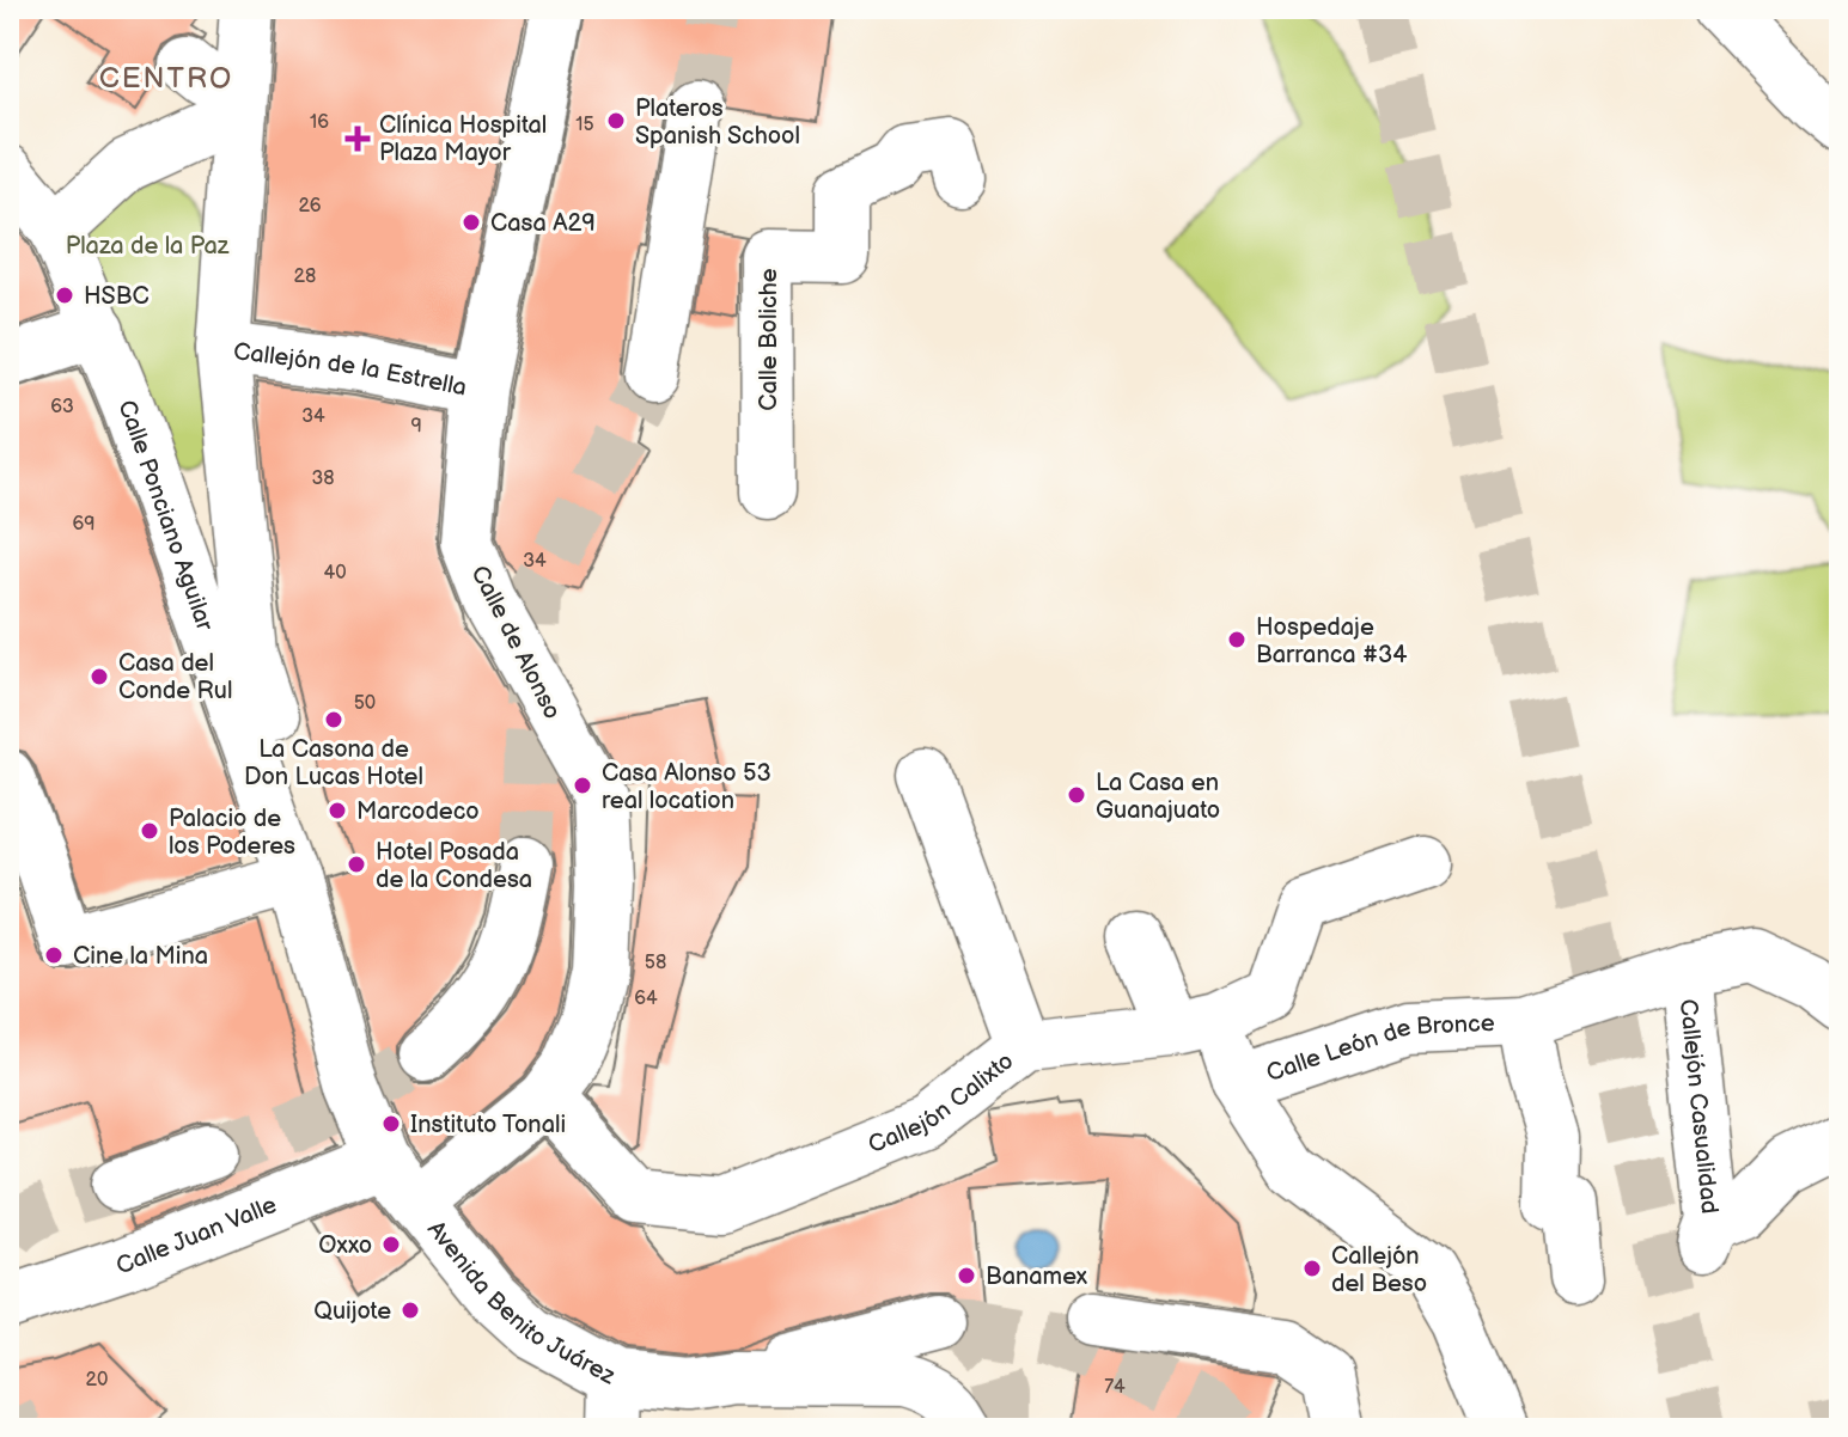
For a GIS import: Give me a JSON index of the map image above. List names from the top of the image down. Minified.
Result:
{"streets":{"street":["Calle Boliche","Callejón de la Estrella","Calle Ponciano Aguilar","Calle de Alonso","Calle León de Bronce","Callejón Calixto","Callejón Casualidad","Calle Juan Valle","Avenida Benito Juárez"]},"crossings":[["Callejón de la Estrella","Calle de Alonso"],["Calle Ponciano Aguilar","Avenida Benito Juárez"],["Calle de Alonso","Callejón Calixto"],["Calle de Alonso","Avenida Benito Juárez"],["Calle León de Bronce","Callejón Casualidad"],["Calle Juan Valle","Avenida Benito Juárez"]],"districts":["CENTRO"],"parks":["Plaza de la Paz"],"places":{"other":["Plateros Spanish School","Casa A29","HSBC","Hospedaje Barranca #34","Casa del Conde Rul","La Casona de Don Lucas Hotel","Casa Alonso 53 real location","La Casa en Guanajuato","Marcodeco","Palacio de los Poderes","Hotel Posada de la Condesa","Cine la Mina","Instituto Tonali","Oxxo","Callejón del Beso","Banamex","Quijote"],"health":["Clínica Hospital Plaza Mayor"]},"house_numbers":["16","15","26","28","63","34","9","38","69","34","40","50","58","64","20","74"]}
